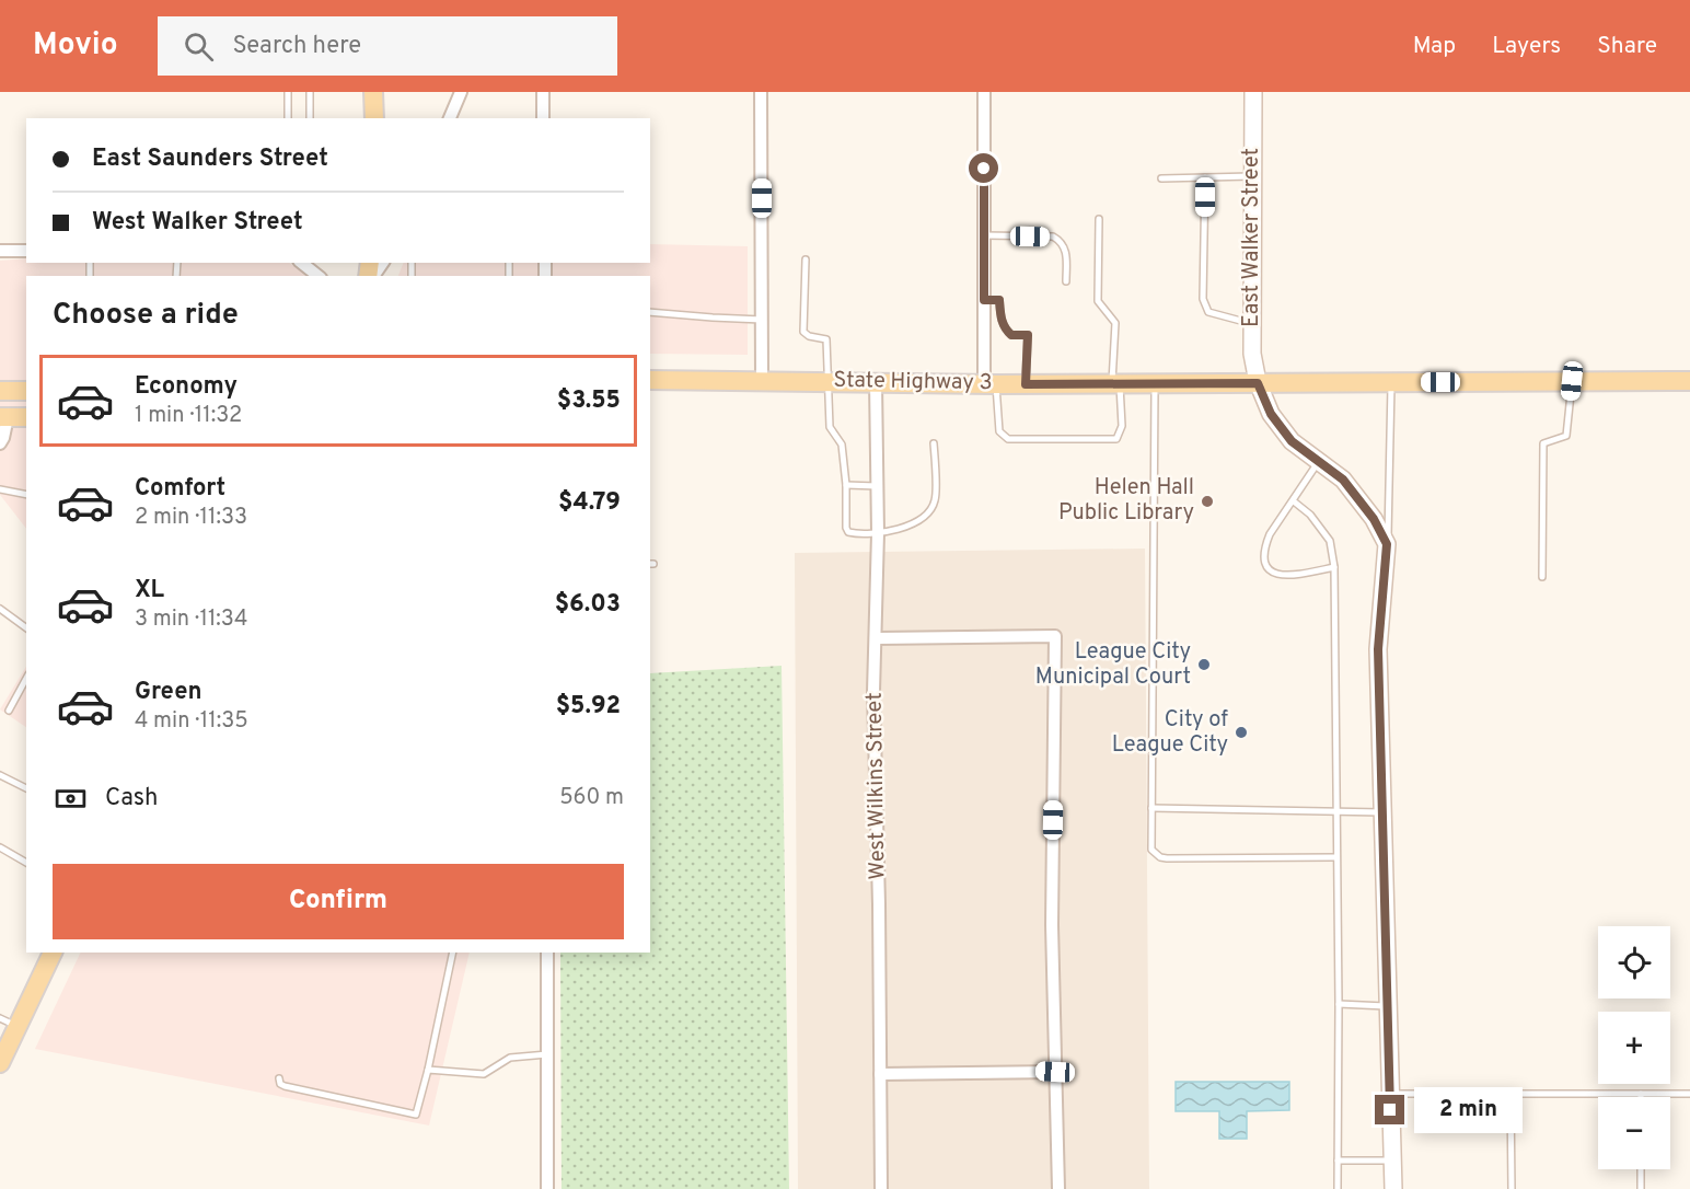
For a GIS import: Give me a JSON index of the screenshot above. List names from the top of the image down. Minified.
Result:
{"streets":{"main road":["State Highway 3"],"street":["East Walker Street","West Wilkins Street"]},"crossings":[["East Walker Street","State Highway 3"],["State Highway 3","West Wilkins Street"]],"places":["Helen Hall Public Library","League City Municipal Court","City of League City"],"page":{"header":"Movio","search":"Search here","nav":["Map","Layers","Share"],"banner":["East Saunders Street","West Walker Street"],"heading":"Choose a ride","list":[{"name":"Economy","note":"1 min · 11:32","value":"$3.55"},{"name":"Comfort","note":"2 min · 11:33","value":"$4.79"},{"name":"XL","note":"3 min · 11:34","value":"$6.03"},{"name":"Green","note":"4 min · 11:35","value":"$5.92"}],"pay":["Cash","560 m"],"buttons":"Confirm","map_buttons":["+","−"],"bubble":"2 min"}}
